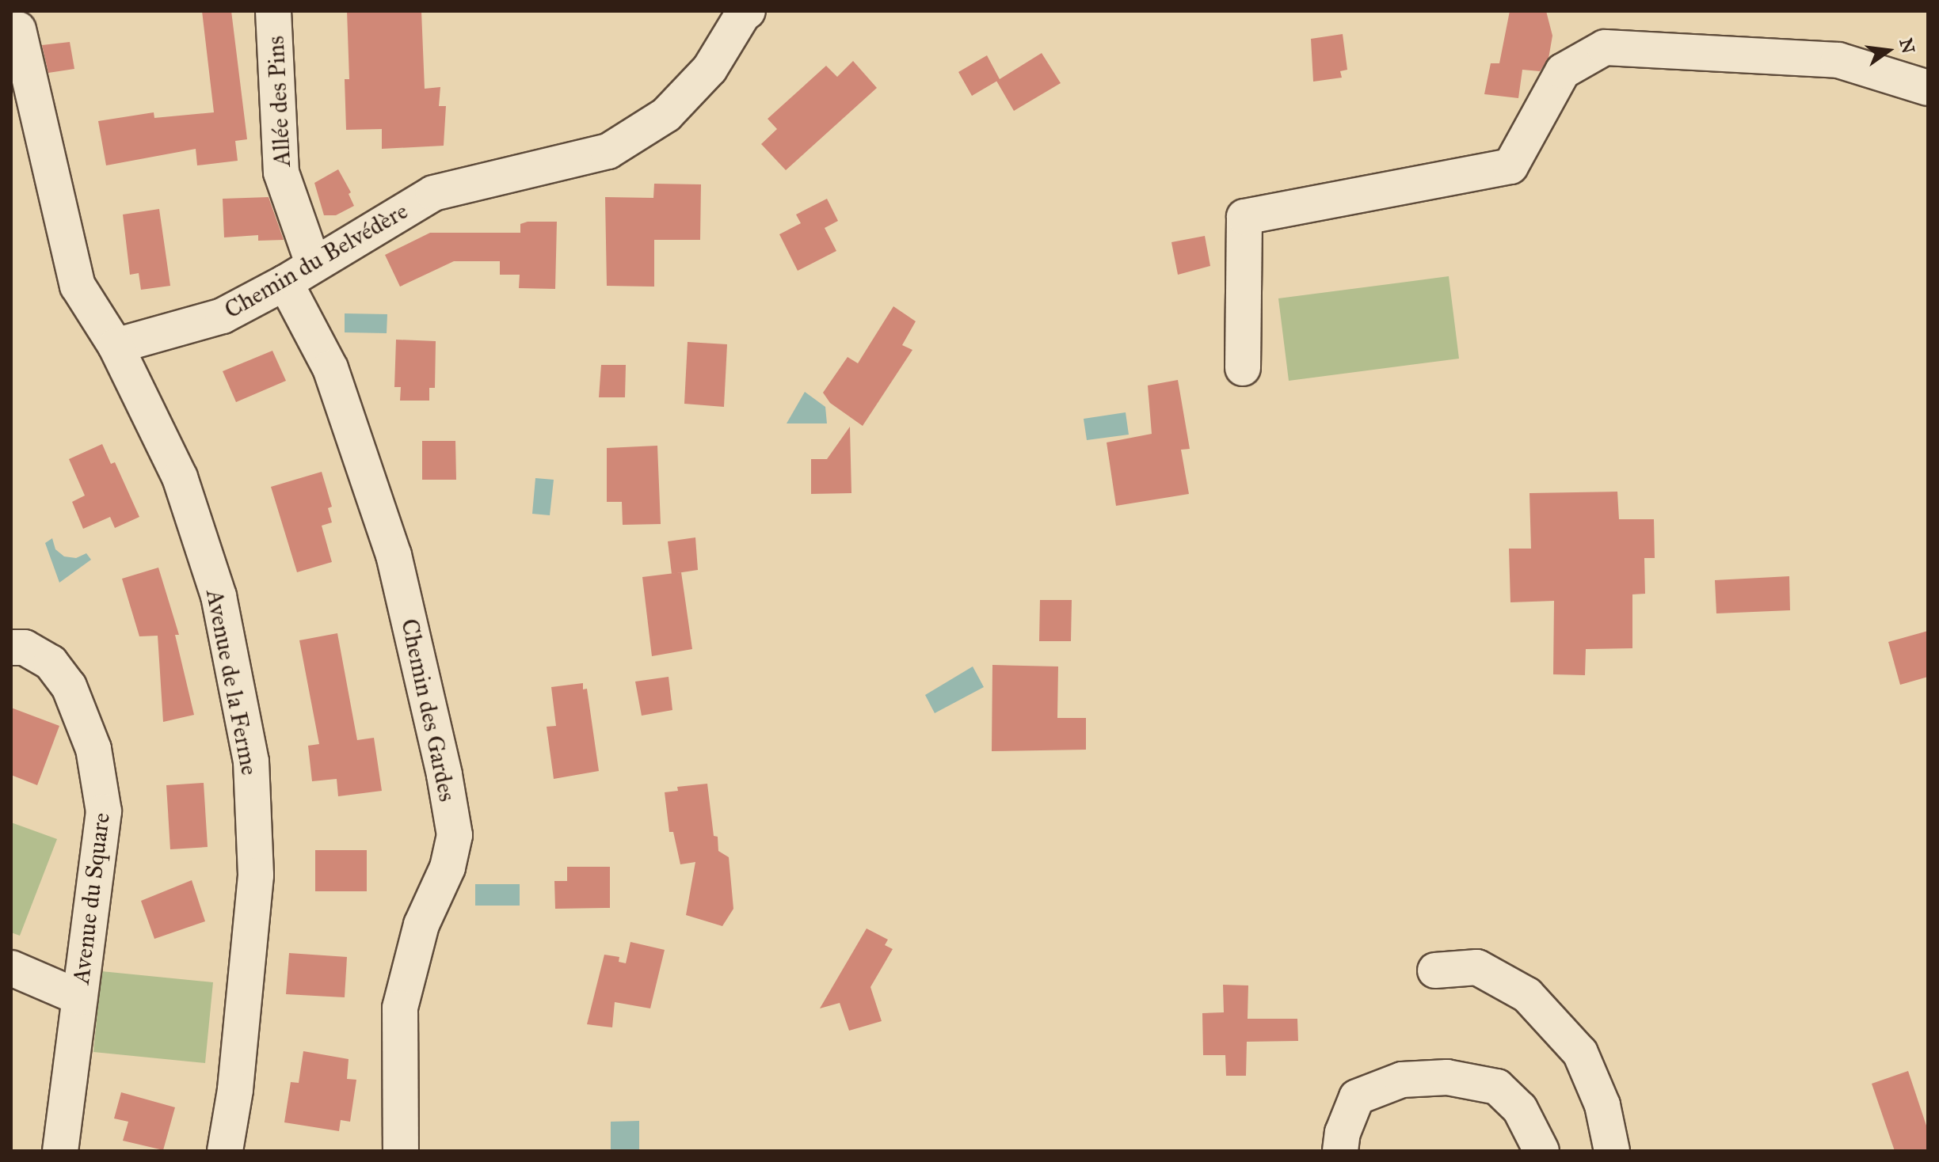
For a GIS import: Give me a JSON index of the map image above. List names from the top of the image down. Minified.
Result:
{"streets":{"street":["Allée des Pins","Chemin du Belvédère","Avenue de la Ferme","Chemin des Gardes","Avenue du Square"]},"crossings":[["Allée des Pins","Chemin du Belvédère"],["Allée des Pins","Chemin des Gardes"],["Chemin du Belvédère","Avenue de la Ferme"],["Chemin du Belvédère","Chemin des Gardes"]],"north":"right"}
